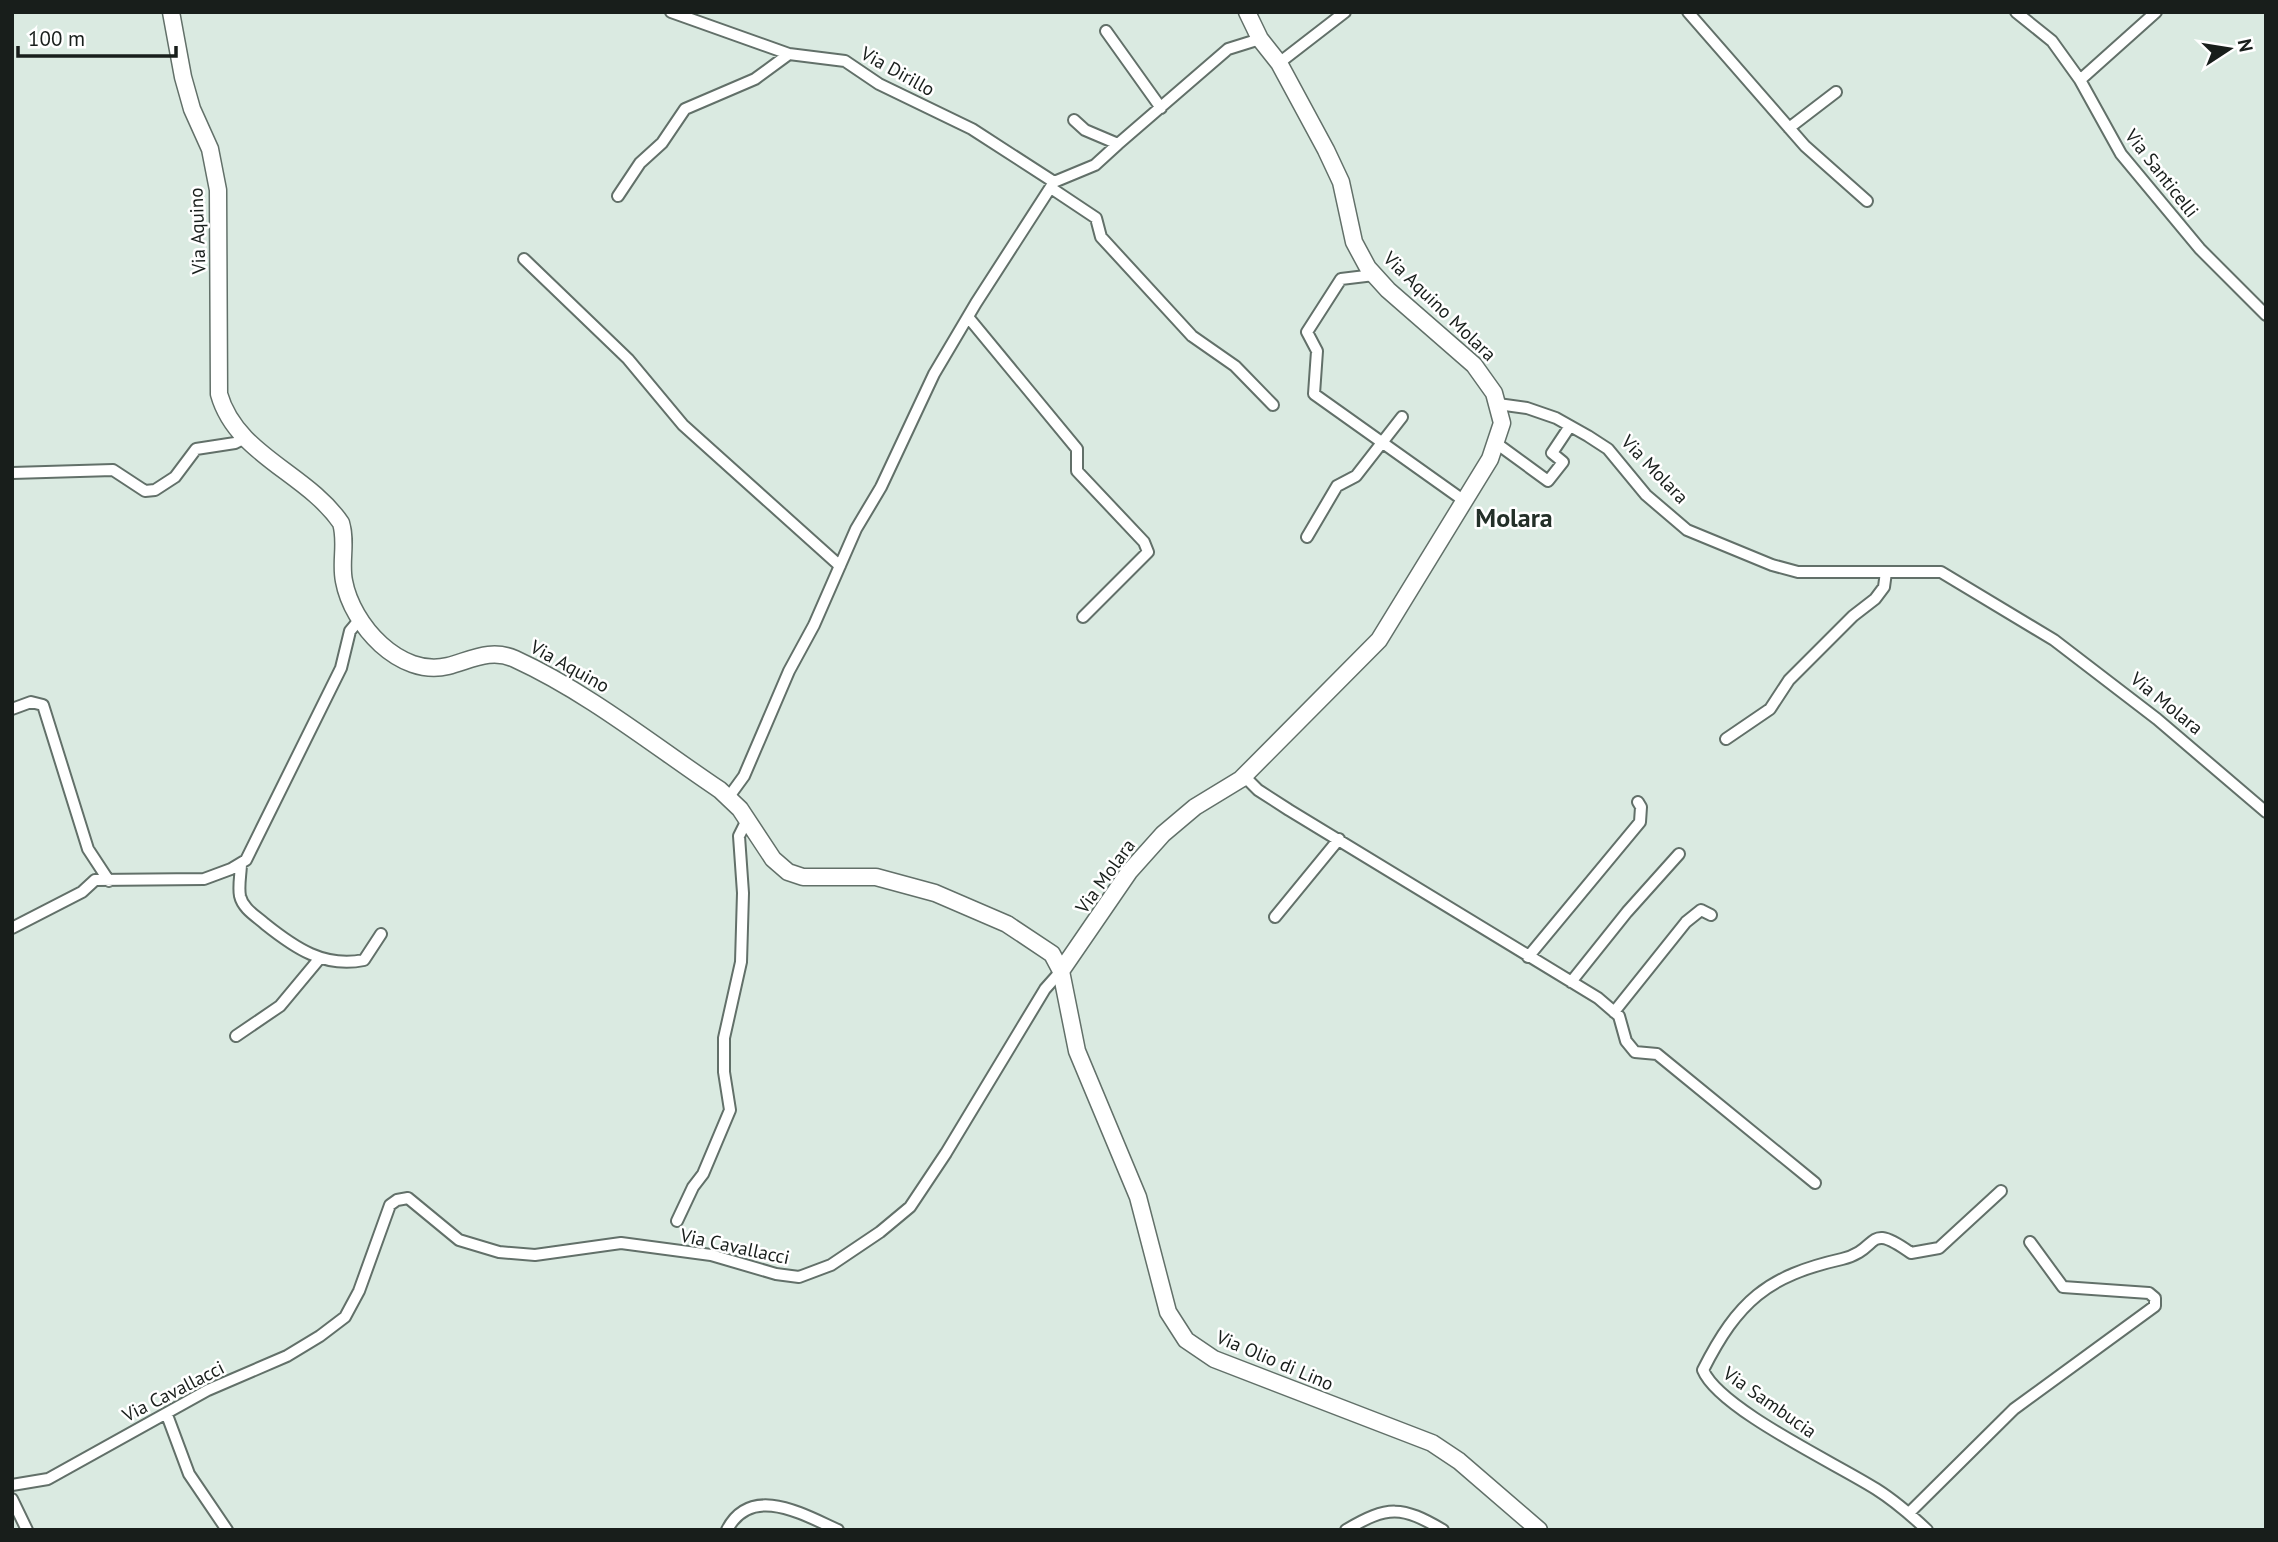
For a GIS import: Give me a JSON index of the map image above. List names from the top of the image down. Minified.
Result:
{"streets":{"street":["Via Dirillo","Via Santicelli","Via Aquino","Via Aquino Molara","Via Molara","Via Cavallacci","Via Olio di Lino","Via Sambucia"]},"crossings":[["Via Aquino","Via Molara"],["Via Aquino","Via Cavallacci"],["Via Aquino","Via Olio di Lino"],["Via Aquino Molara","Via Molara"],["Via Molara","Via Cavallacci"],["Via Molara","Via Olio di Lino"],["Via Cavallacci","Via Olio di Lino"]],"districts":["Molara"],"scale_bar":"100 m","north":"right"}
